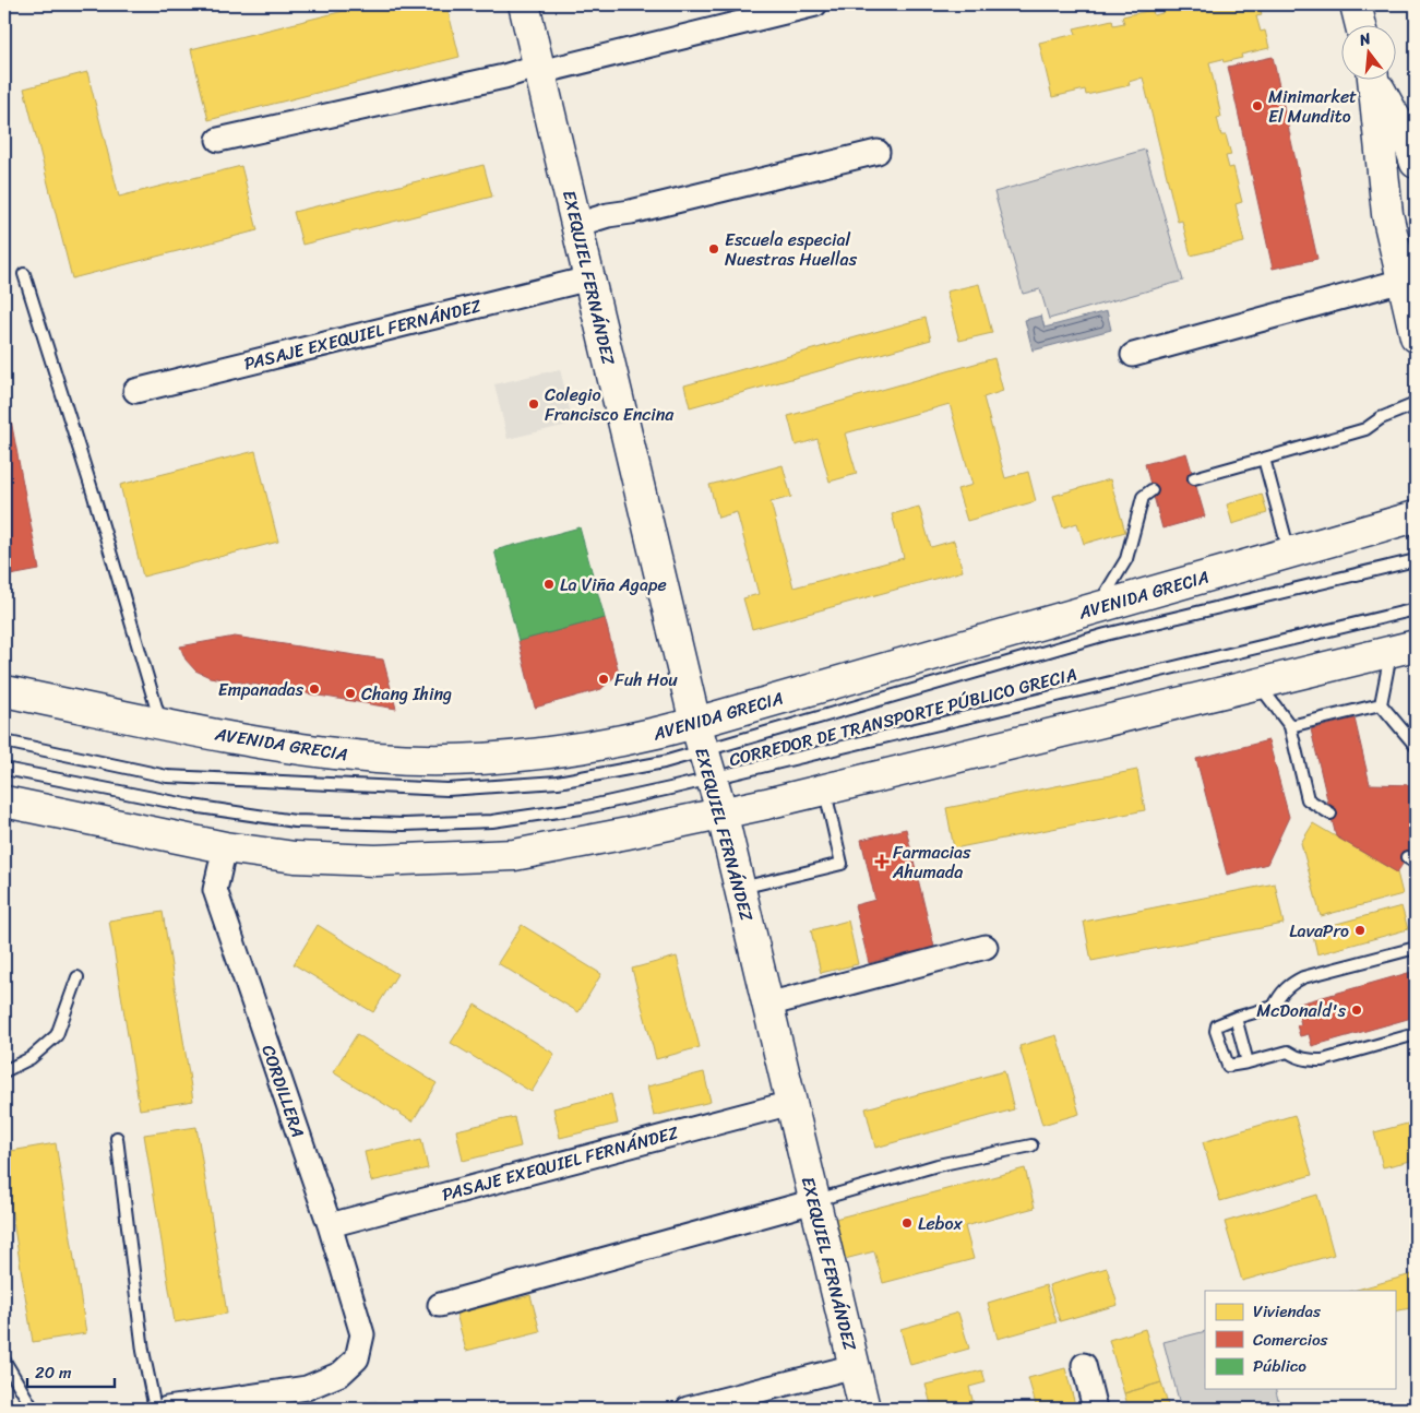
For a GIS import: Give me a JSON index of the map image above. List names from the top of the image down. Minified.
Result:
{"streets":{"main road":["EXEQUIEL FERNÁNDEZ","AVENIDA GRECIA"],"street":["PASAJE EXEQUIEL FERNÁNDEZ","CORDILLERA"],"lane":["CORREDOR DE TRANSPORTE PÚBLICO GRECIA"]},"crossings":[["EXEQUIEL FERNÁNDEZ","PASAJE EXEQUIEL FERNÁNDEZ"],["EXEQUIEL FERNÁNDEZ","AVENIDA GRECIA"],["EXEQUIEL FERNÁNDEZ","CORREDOR DE TRANSPORTE PÚBLICO GRECIA"],["PASAJE EXEQUIEL FERNÁNDEZ","CORDILLERA"]],"places":{"other":["Minimarket El Mundito","Escuela especial Nuestras Huellas","Colegio Francisco Encina","La Viña Agape","Fuh Hou","Empanadas","Chang Ihing","LavaPro","McDonald's","Lebox"],"health":["Farmacias Ahumada"]},"legend":["Viviendas","Comercios","Público"],"scale_bar":"20 m","north":"top"}
